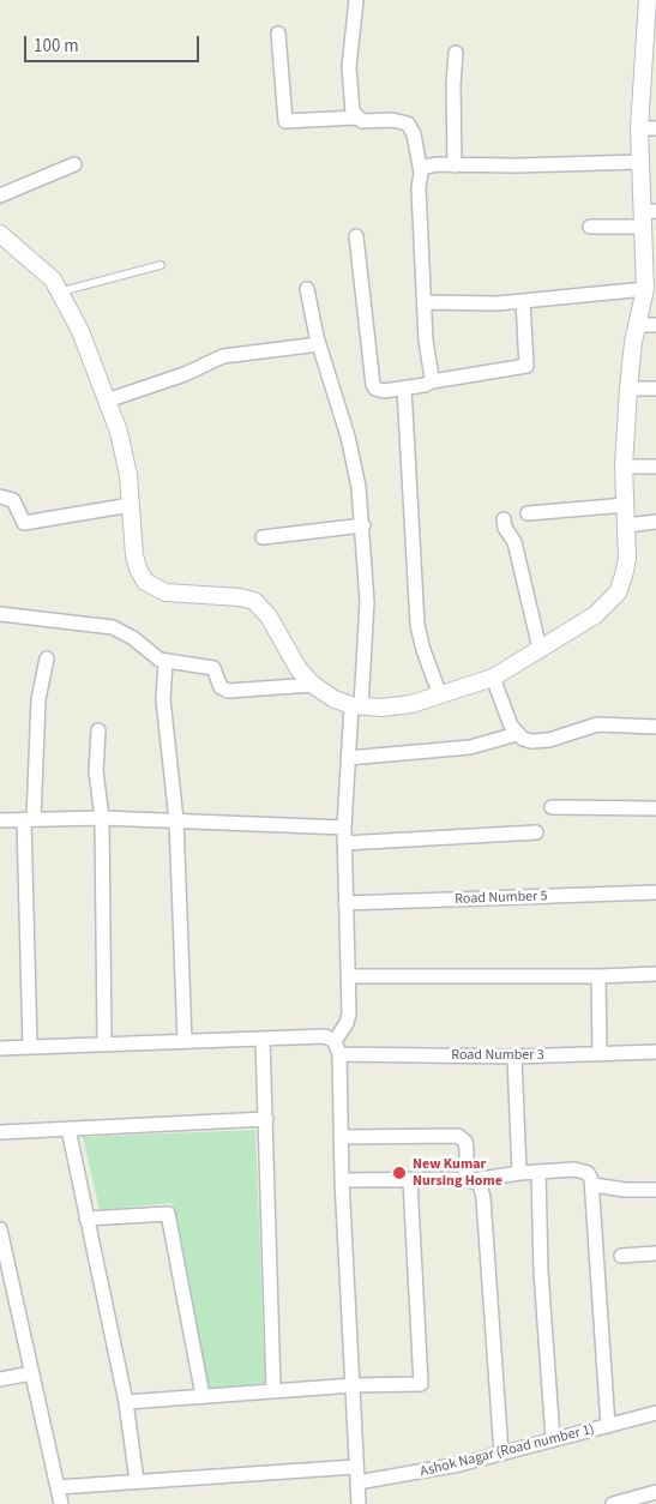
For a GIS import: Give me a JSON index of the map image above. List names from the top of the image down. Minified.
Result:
{"streets":{"street":["Road Number 5","Road Number 3","Ashok Nagar (Road number 1)"]},"places":["New Kumar Nursing Home"],"scale_bar":"100 m"}
